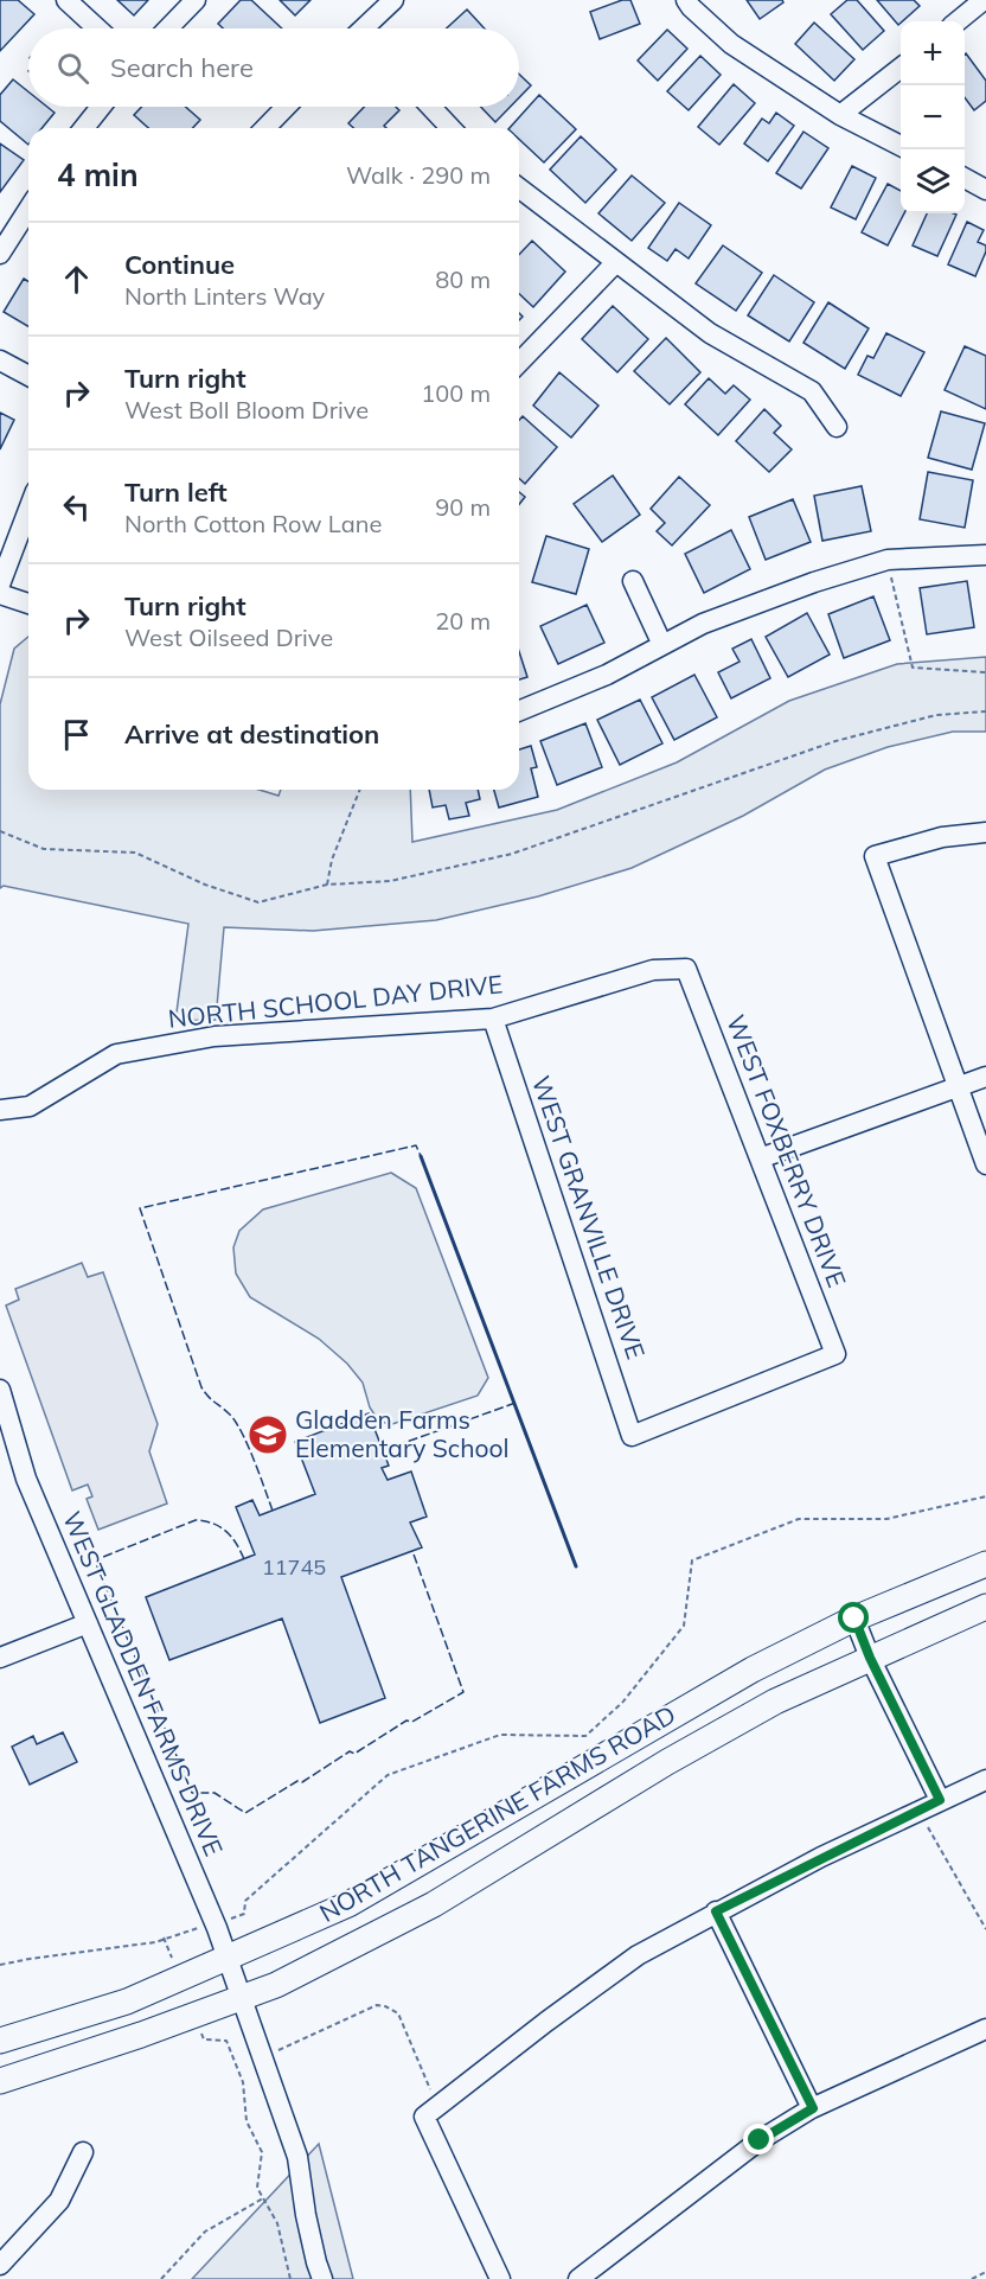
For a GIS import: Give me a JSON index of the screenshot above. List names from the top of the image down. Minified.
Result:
{"streets":{"main road":["NORTH TANGERINE FARMS ROAD"],"street":["NORTH SCHOOL DAY DRIVE","WEST FOXBERRY DRIVE","WEST GRANVILLE DRIVE","WEST GLADDEN FARMS DRIVE"]},"crossings":[["NORTH SCHOOL DAY DRIVE","WEST FOXBERRY DRIVE"],["NORTH SCHOOL DAY DRIVE","WEST GRANVILLE DRIVE"],["WEST FOXBERRY DRIVE","WEST GRANVILLE DRIVE"],["WEST GLADDEN FARMS DRIVE","NORTH TANGERINE FARMS ROAD"]],"places":{"school or university":["Gladden Farms Elementary School"]},"house_numbers":["11745"],"page":{"map_buttons":["+","−"],"search":"Search here","heading":["4 min","Walk · 290 m"],"list":[["Continue","North Linters Way","80 m"],["Turn right","West Boll Bloom Drive","100 m"],["Turn left","North Cotton Row Lane","90 m"],["Turn right","West Oilseed Drive","20 m"],"Arrive at destination"]}}
